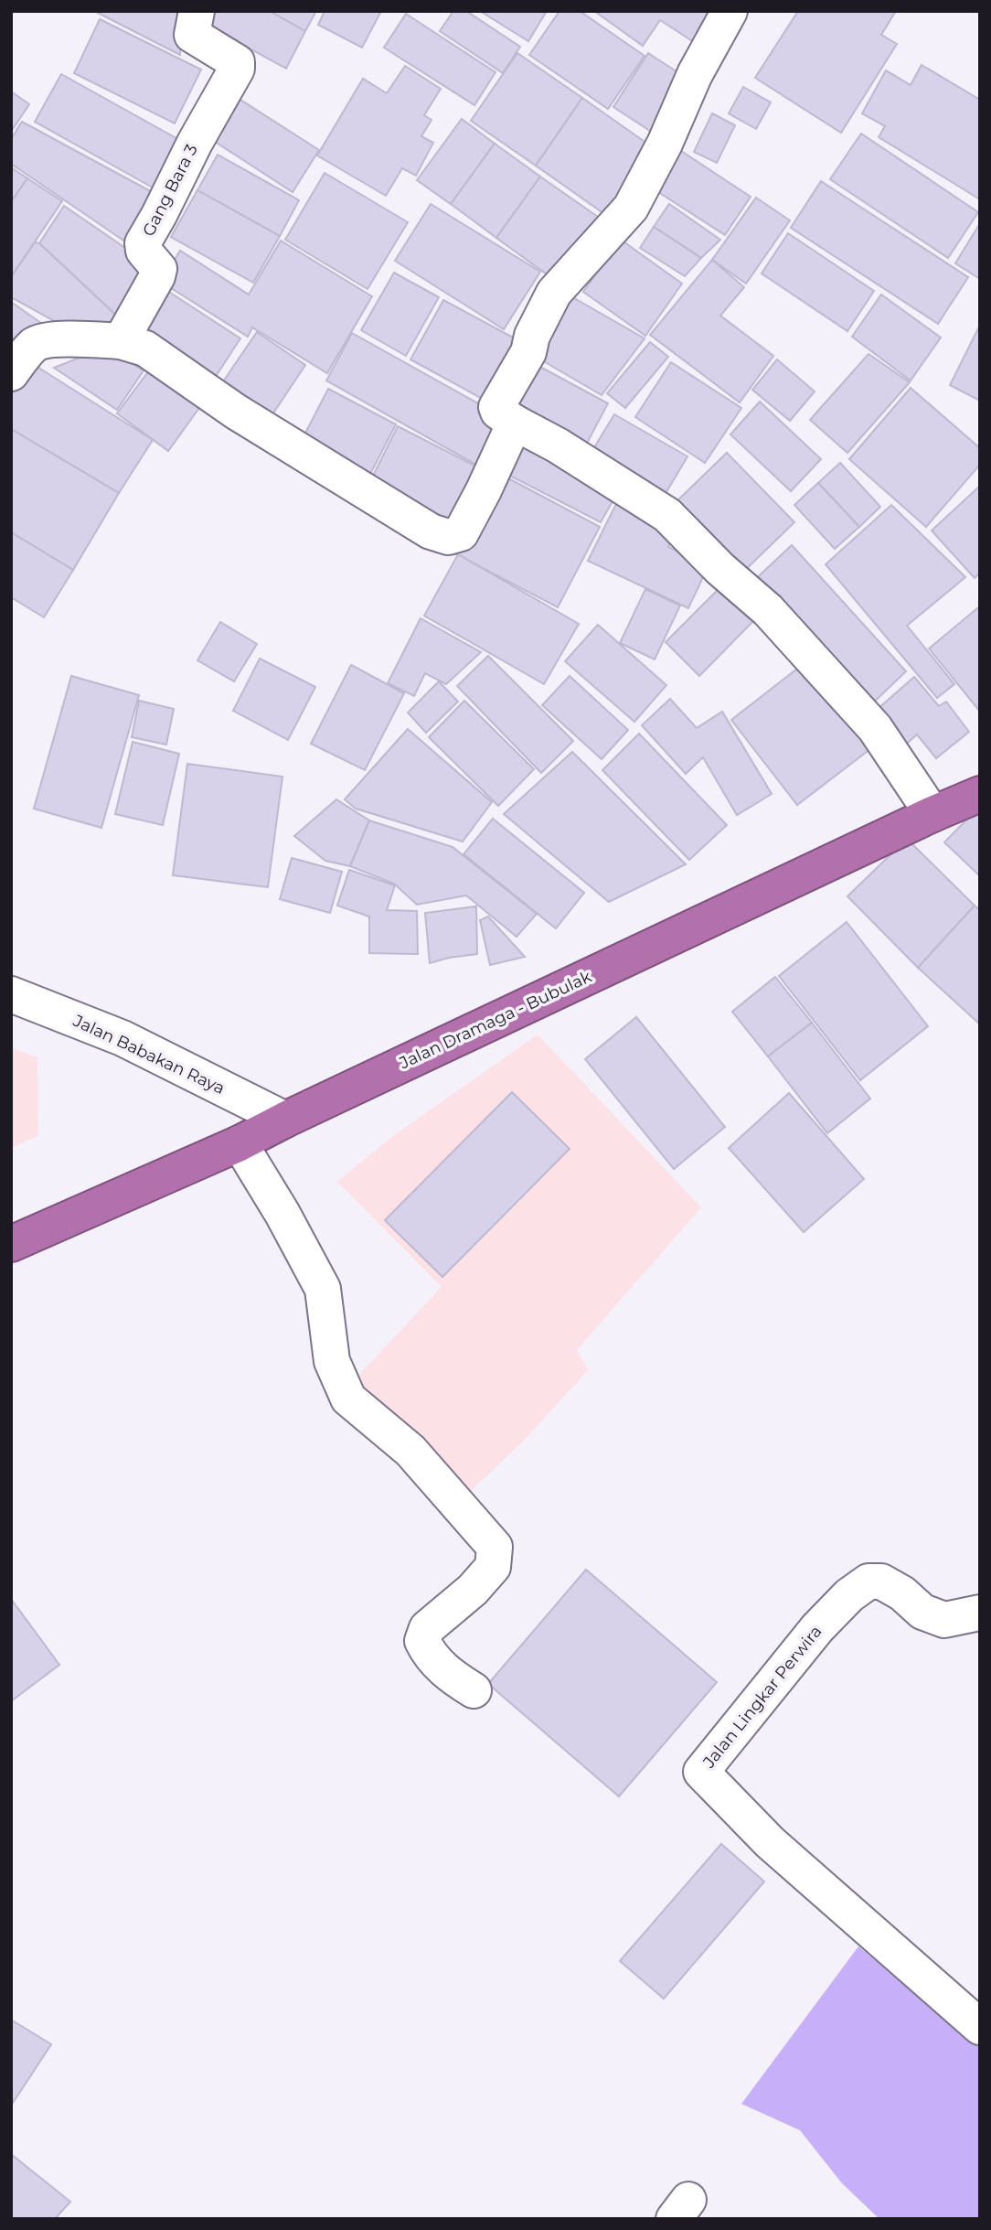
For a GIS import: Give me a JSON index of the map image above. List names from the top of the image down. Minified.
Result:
{"streets":{"highway":["Jalan Dramaga - Bubulak"],"street":["Gang Bara 3","Jalan Babakan Raya","Jalan Lingkar Perwira"]},"crossings":[["Jalan Dramaga - Bubulak","Jalan Babakan Raya"]]}
